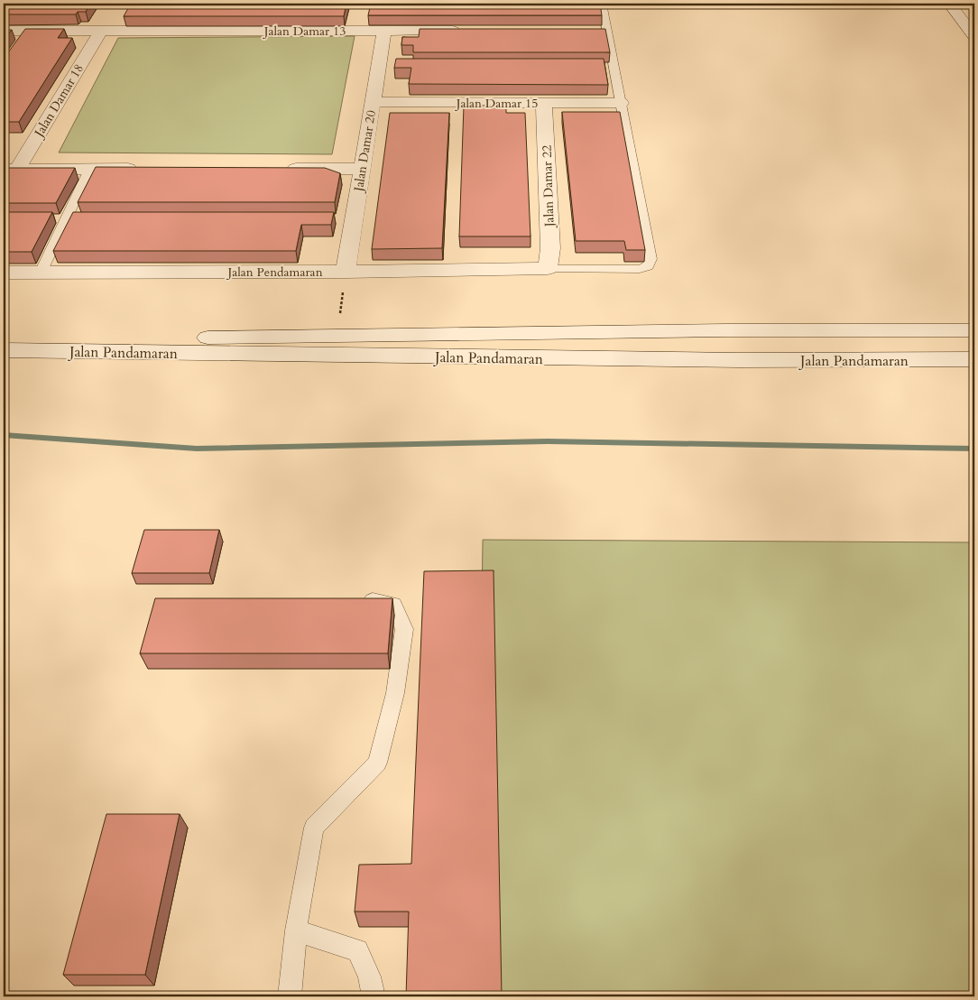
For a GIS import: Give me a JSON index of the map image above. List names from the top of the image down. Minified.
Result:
{"streets":{"street":["Jalan Damar 13","Jalan Damar 18","Jalan Damar 15","Jalan Damar 20","Jalan Damar 22","Jalan Pendamaran","Jalan Pandamaran"]},"crossings":[["Jalan Damar 13","Jalan Damar 18"],["Jalan Damar 13","Jalan Damar 20"],["Jalan Damar 15","Jalan Damar 20"],["Jalan Damar 15","Jalan Damar 22"],["Jalan Damar 20","Jalan Pendamaran"],["Jalan Damar 22","Jalan Pendamaran"]]}
